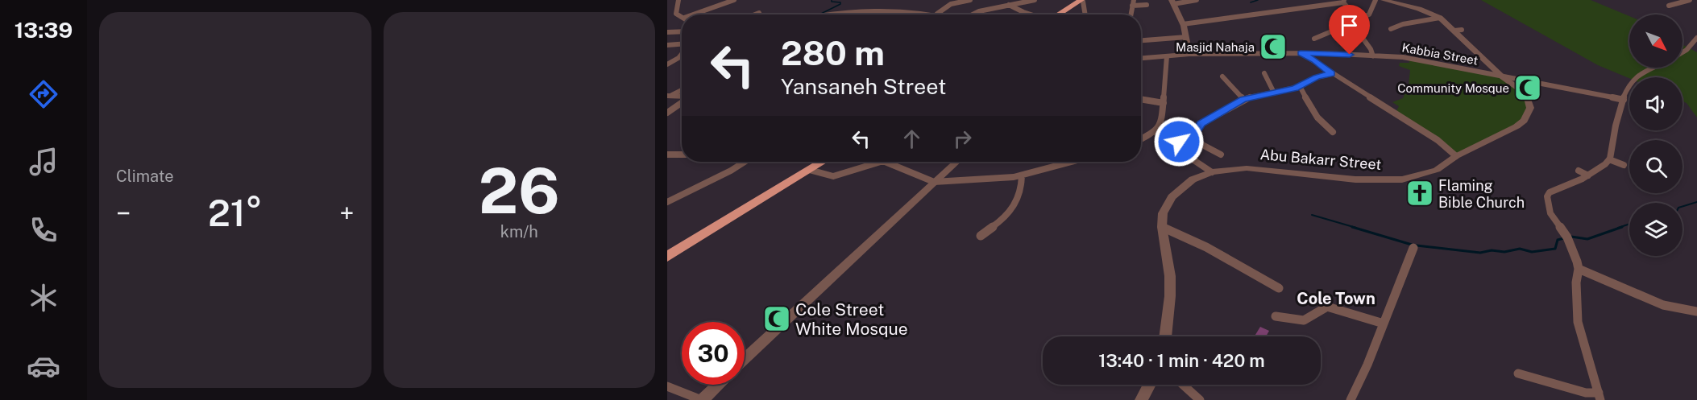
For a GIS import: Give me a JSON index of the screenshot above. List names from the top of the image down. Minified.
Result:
{"streets":{"street":["Kabbia Street","Abu Bakarr Street"]},"crossings":[["Kabbia Street","Abu Bakarr Street"]],"districts":["Cole Town"],"places":{"mosque":["Masjid Nahaja","Community Mosque","Cole Street White Mosque"],"church":["Flaming Bible Church"]},"north":"bottom right","page":{"tabs":"13:39","tile":["Climate",["26","km/h"]],"turn":["280 m","Yansaneh Street"],"heat":["−","21°","+"],"limit":"30","trip":"13:40 · 1 min · 420 m"}}
